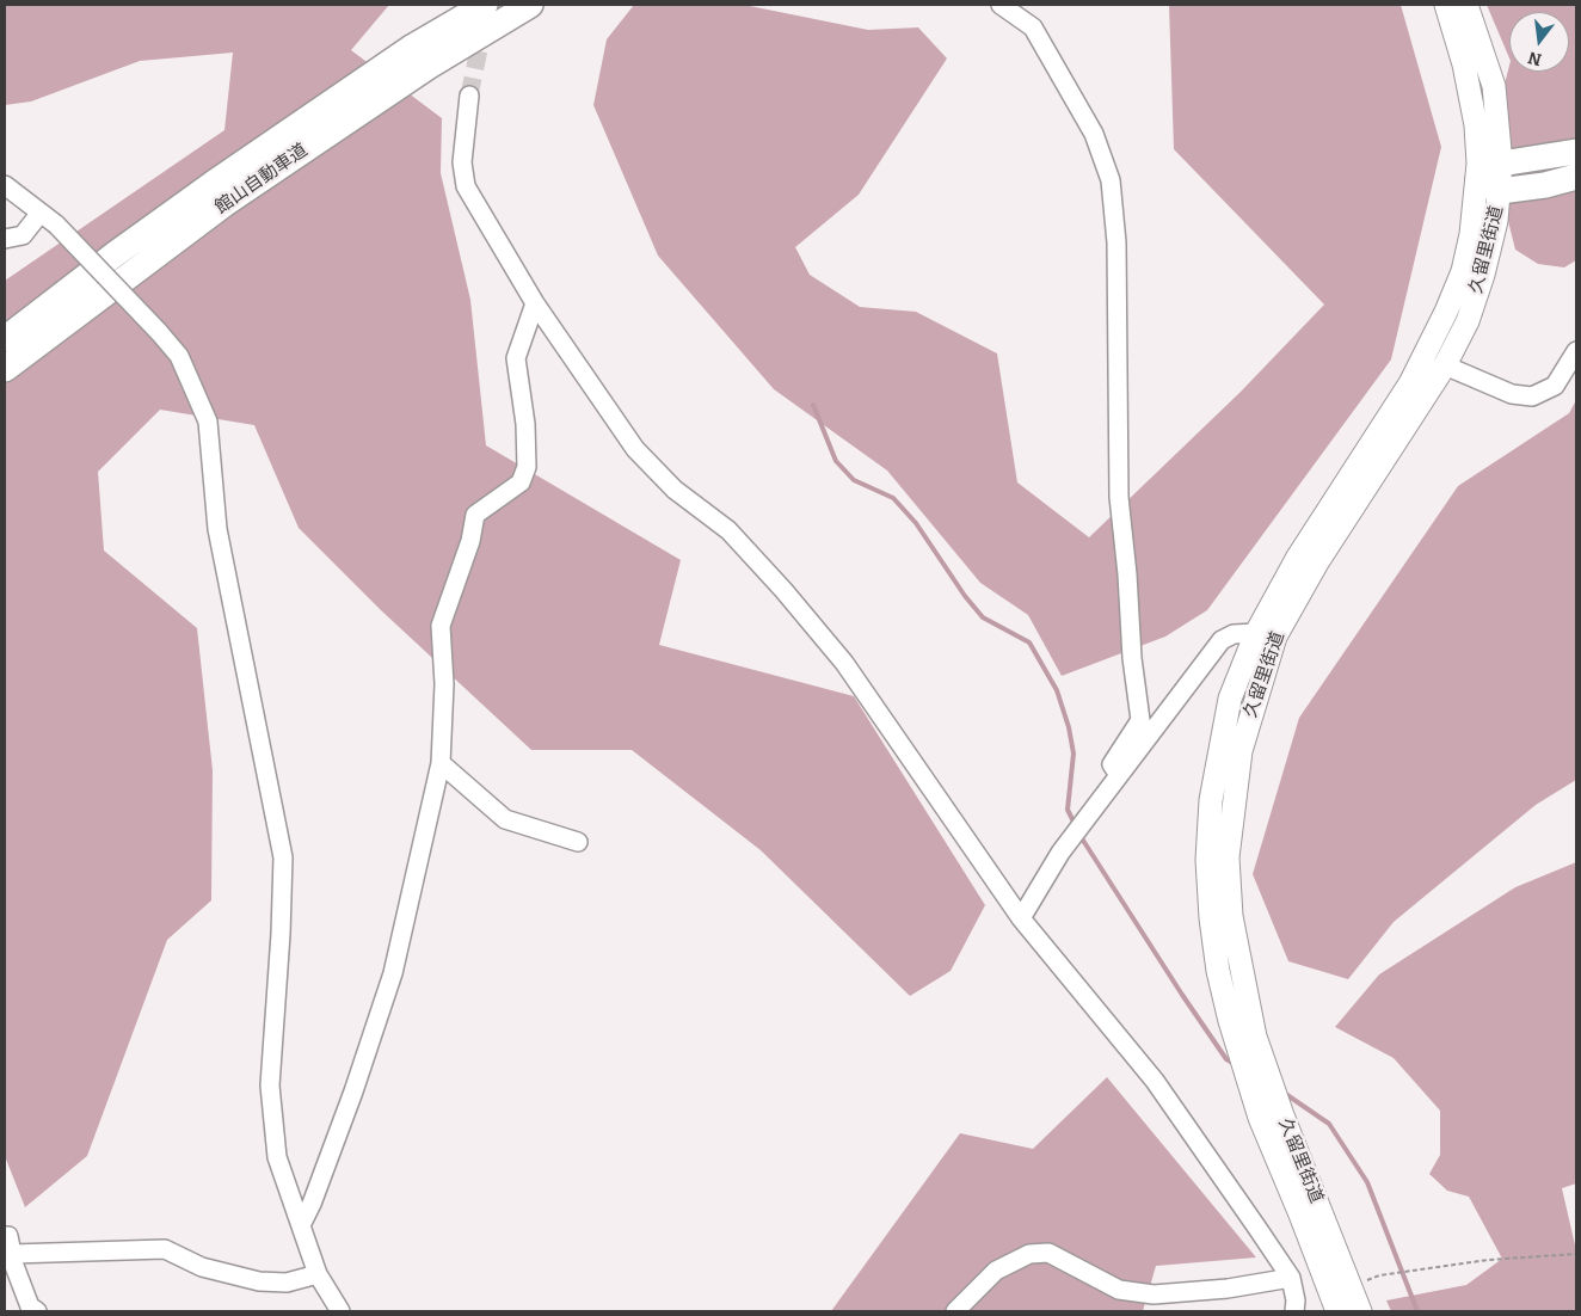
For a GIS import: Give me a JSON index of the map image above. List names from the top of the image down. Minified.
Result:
{"streets":{"highway":["館山自動車道"],"main road":["久留里街道"]},"north":"bottom"}
